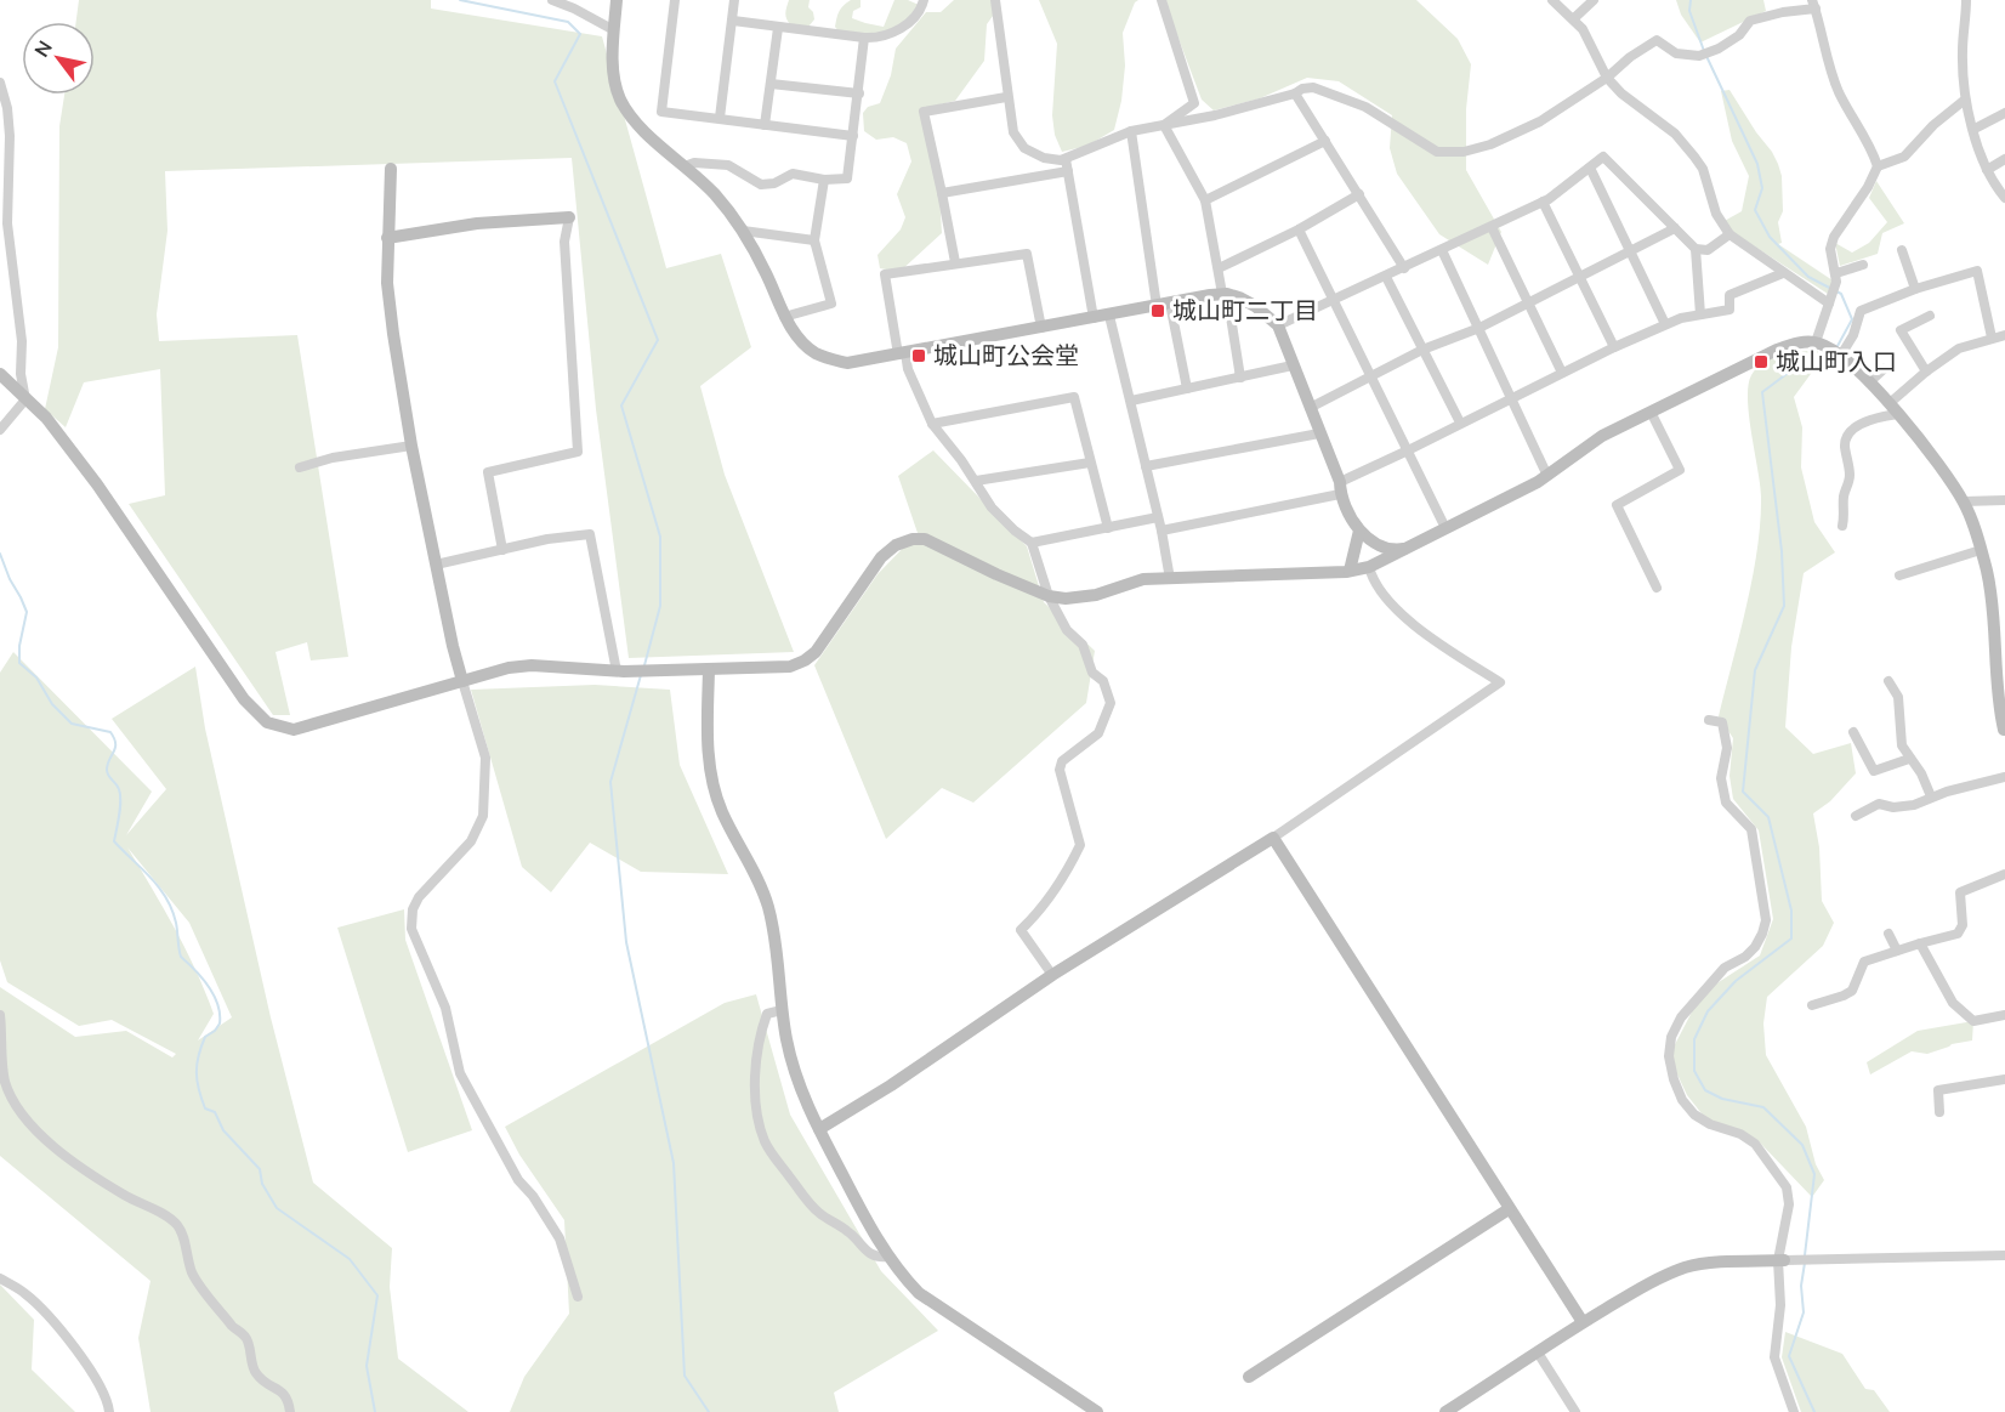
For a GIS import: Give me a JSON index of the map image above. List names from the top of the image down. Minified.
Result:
{"places":{"transit":["城山町二丁目","城山町公会堂","城山町入口"]},"north":"top left"}
